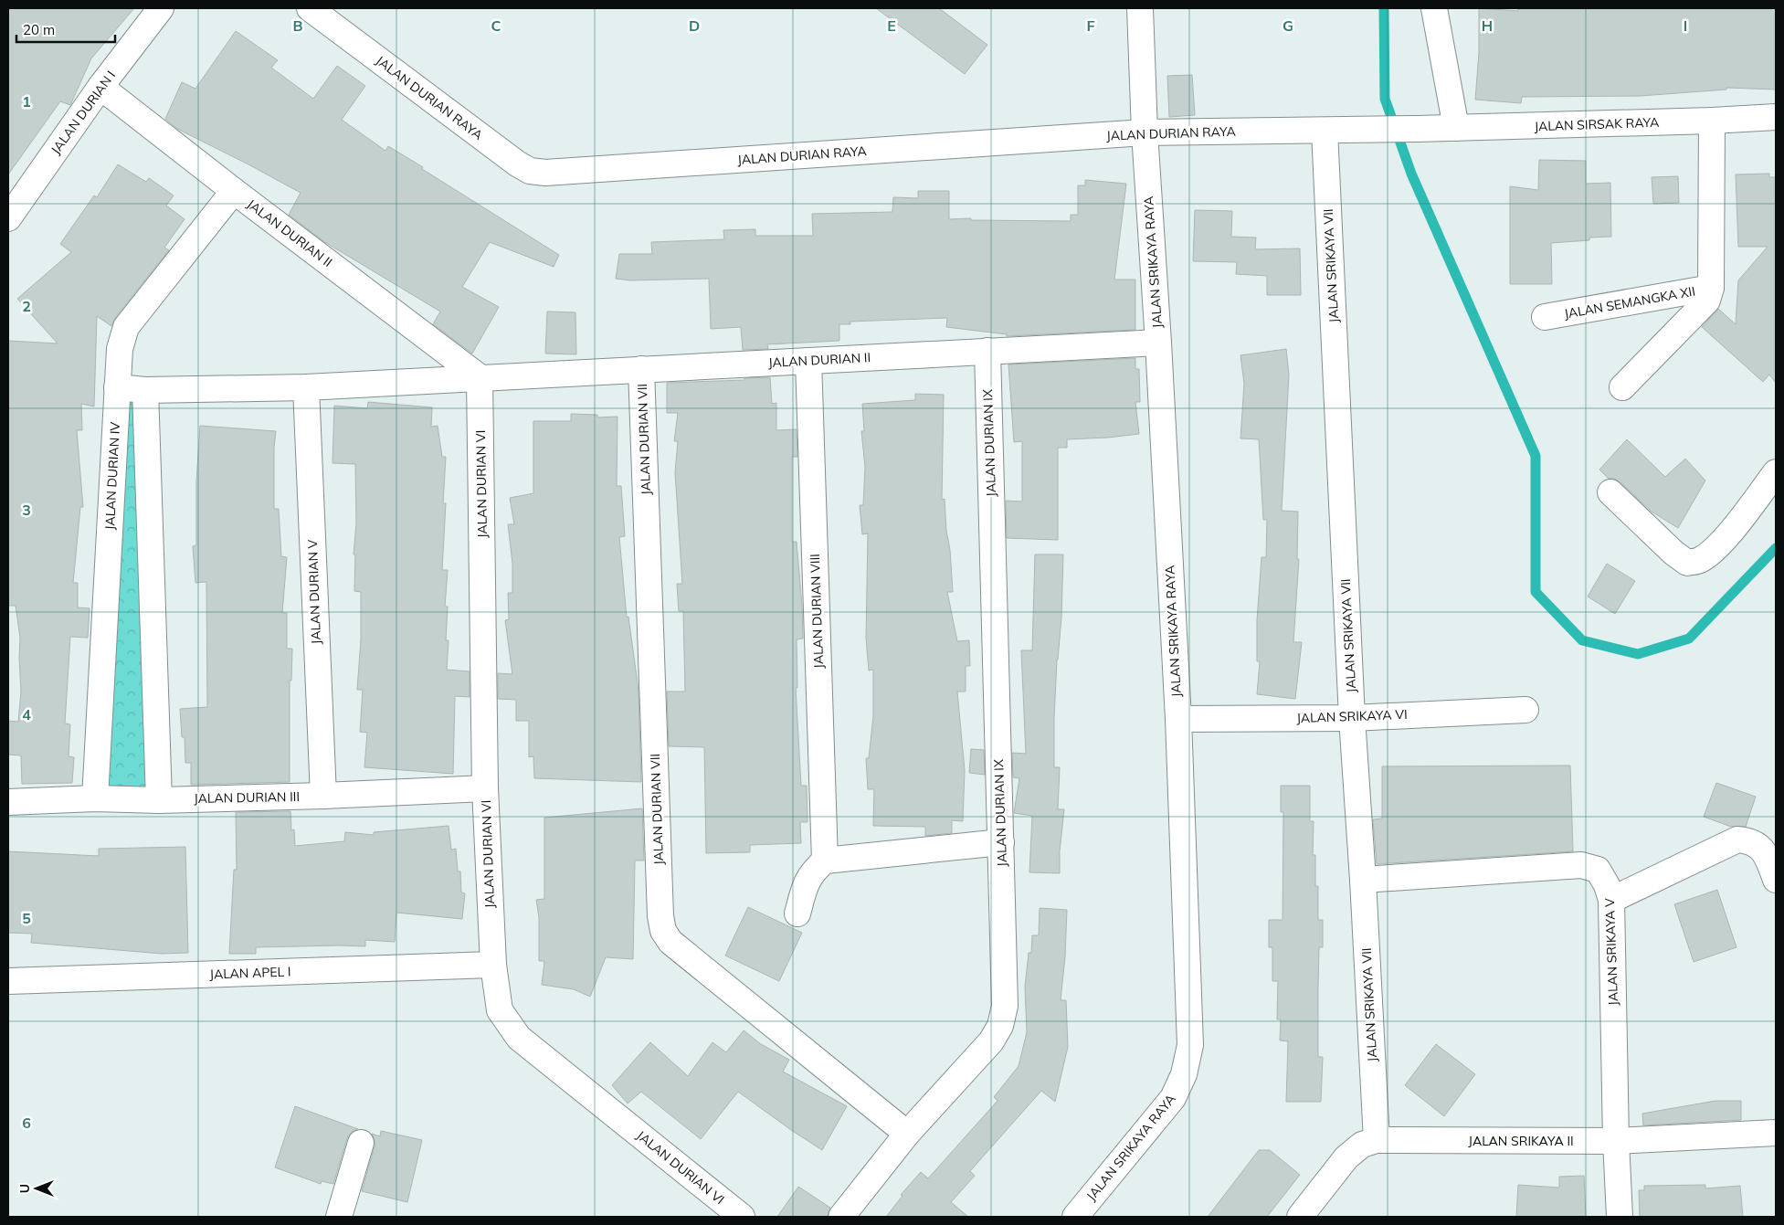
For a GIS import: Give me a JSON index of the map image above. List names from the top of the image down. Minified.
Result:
{"streets":{"street":["JALAN DURIAN RAYA","JALAN DURIAN I","JALAN SIRSAK RAYA","JALAN DURIAN II","JALAN SRIKAYA RAYA","JALAN SRIKAYA VII","JALAN SEMANGKA XII","JALAN DURIAN VII","JALAN DURIAN IX","JALAN DURIAN IV","JALAN DURIAN VI","JALAN DURIAN V","JALAN DURIAN VIII","JALAN SRIKAYA VI","JALAN DURIAN III","JALAN SRIKAYA V","JALAN APEL I","JALAN SRIKAYA II"]},"crossings":[["JALAN DURIAN RAYA","JALAN SIRSAK RAYA"],["JALAN DURIAN RAYA","JALAN SRIKAYA RAYA"],["JALAN DURIAN RAYA","JALAN SRIKAYA VII"],["JALAN DURIAN I","JALAN DURIAN II"],["JALAN SIRSAK RAYA","JALAN SEMANGKA XII"],["JALAN DURIAN II","JALAN SRIKAYA RAYA"],["JALAN DURIAN II","JALAN DURIAN VII"],["JALAN DURIAN II","JALAN DURIAN IX"],["JALAN DURIAN II","JALAN DURIAN IV"],["JALAN DURIAN II","JALAN DURIAN VI"],["JALAN DURIAN II","JALAN DURIAN V"],["JALAN DURIAN II","JALAN DURIAN VIII"],["JALAN SRIKAYA RAYA","JALAN SRIKAYA VI"],["JALAN SRIKAYA VII","JALAN SRIKAYA VI"],["JALAN SRIKAYA VII","JALAN SRIKAYA V"],["JALAN SRIKAYA VII","JALAN SRIKAYA II"],["JALAN DURIAN VII","JALAN DURIAN IX"],["JALAN DURIAN IV","JALAN DURIAN III"],["JALAN DURIAN VI","JALAN DURIAN III"],["JALAN DURIAN VI","JALAN APEL I"],["JALAN DURIAN V","JALAN DURIAN III"],["JALAN SRIKAYA V","JALAN SRIKAYA II"]],"scale_bar":"20 m","north":"left","grid":{"columns":["B","C","D","E","F","G","H","I"],"rows":["1","2","3","4","5","6"]}}
